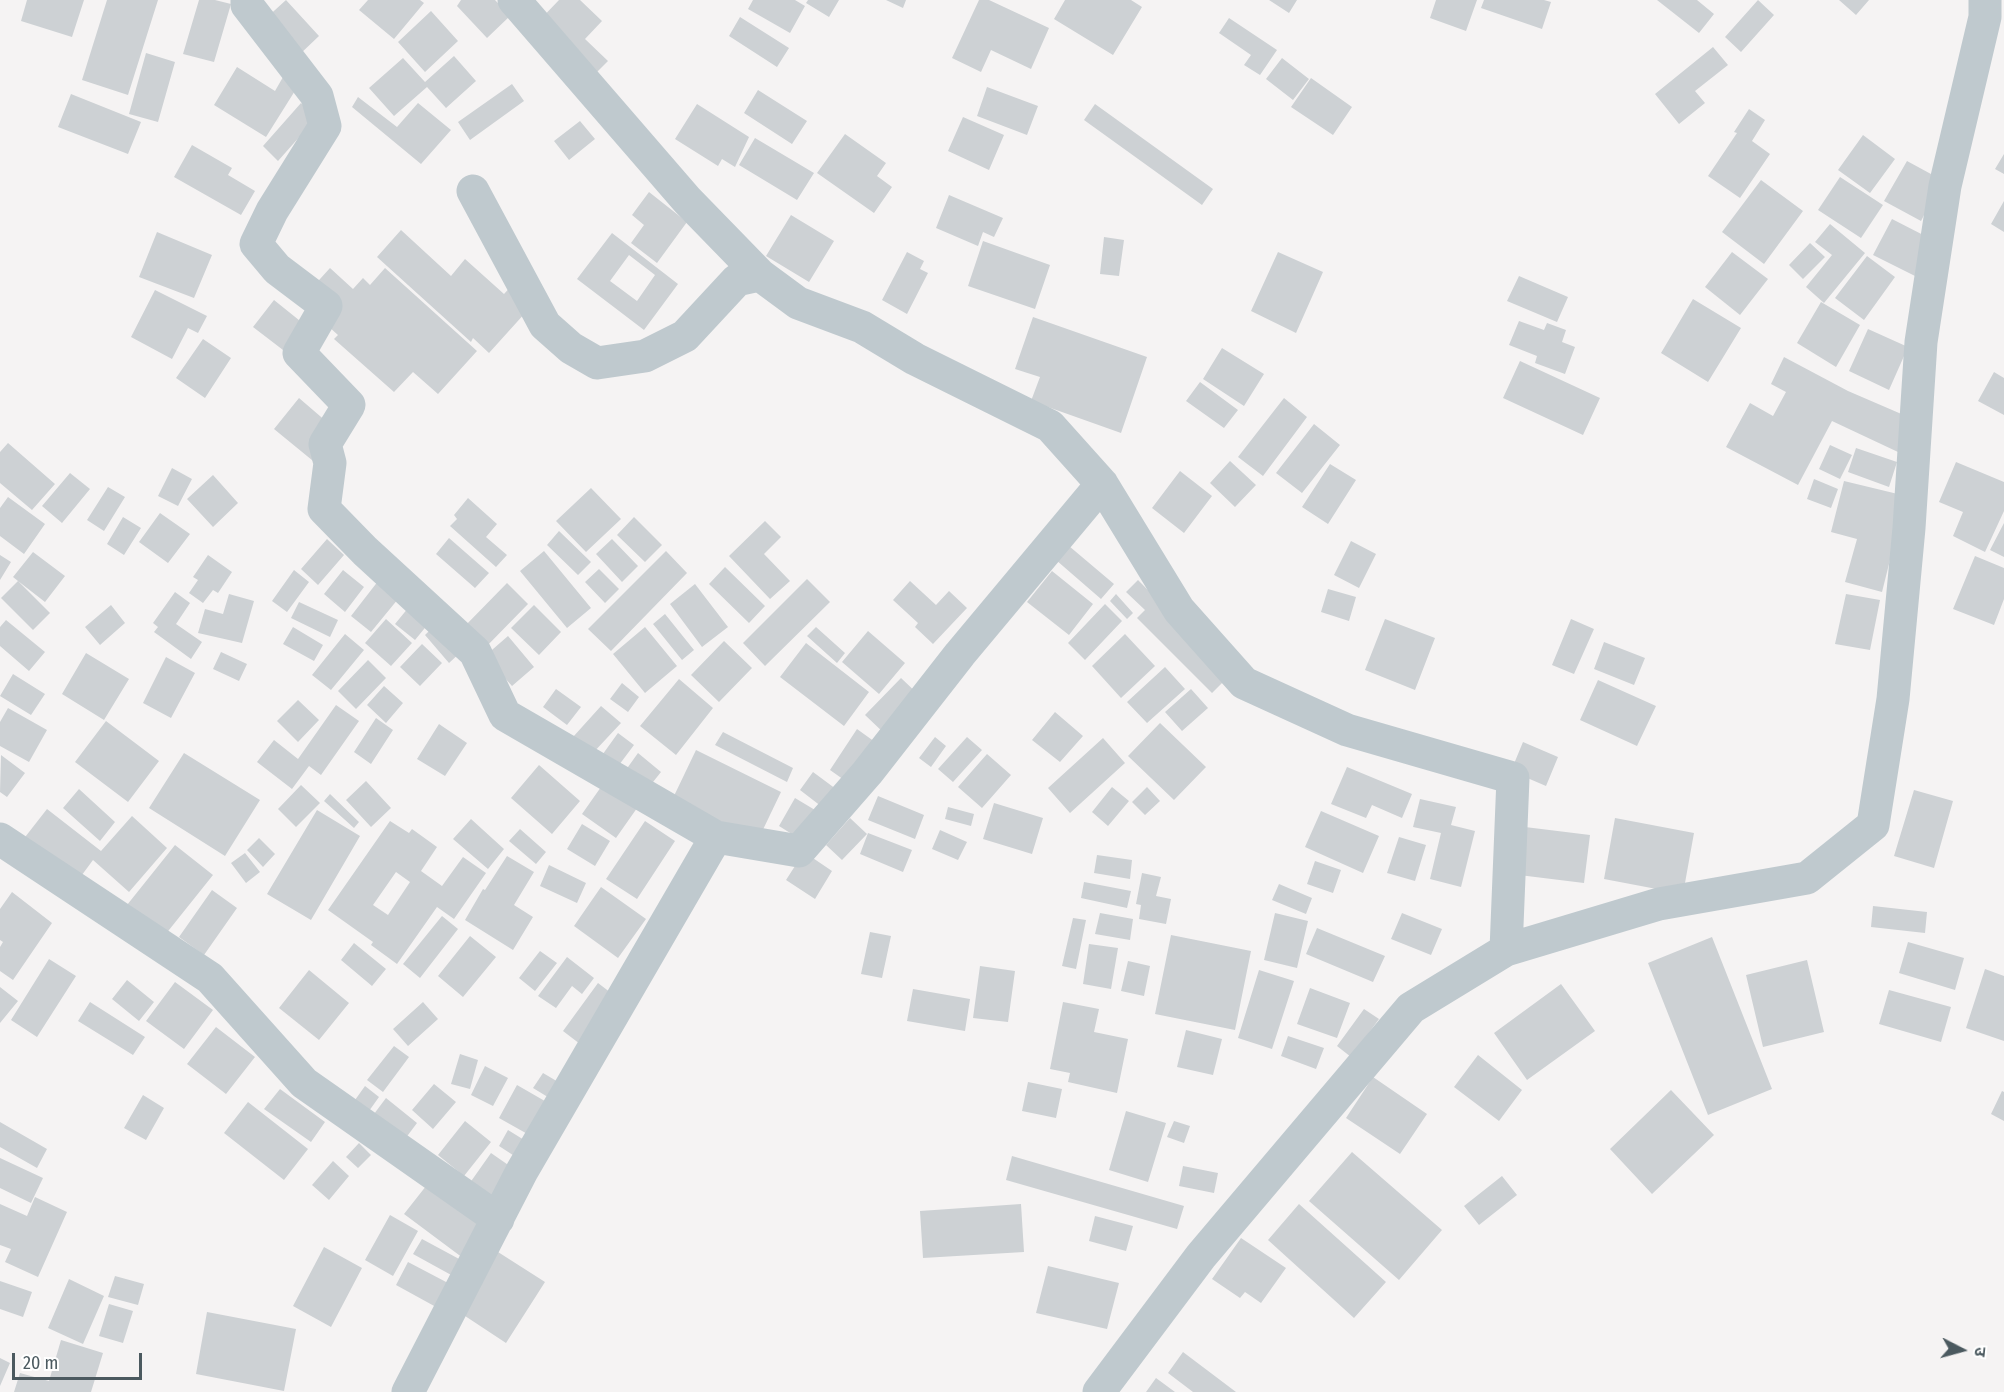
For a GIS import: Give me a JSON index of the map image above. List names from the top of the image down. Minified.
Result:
{"scale_bar":"20 m","north":"right"}
